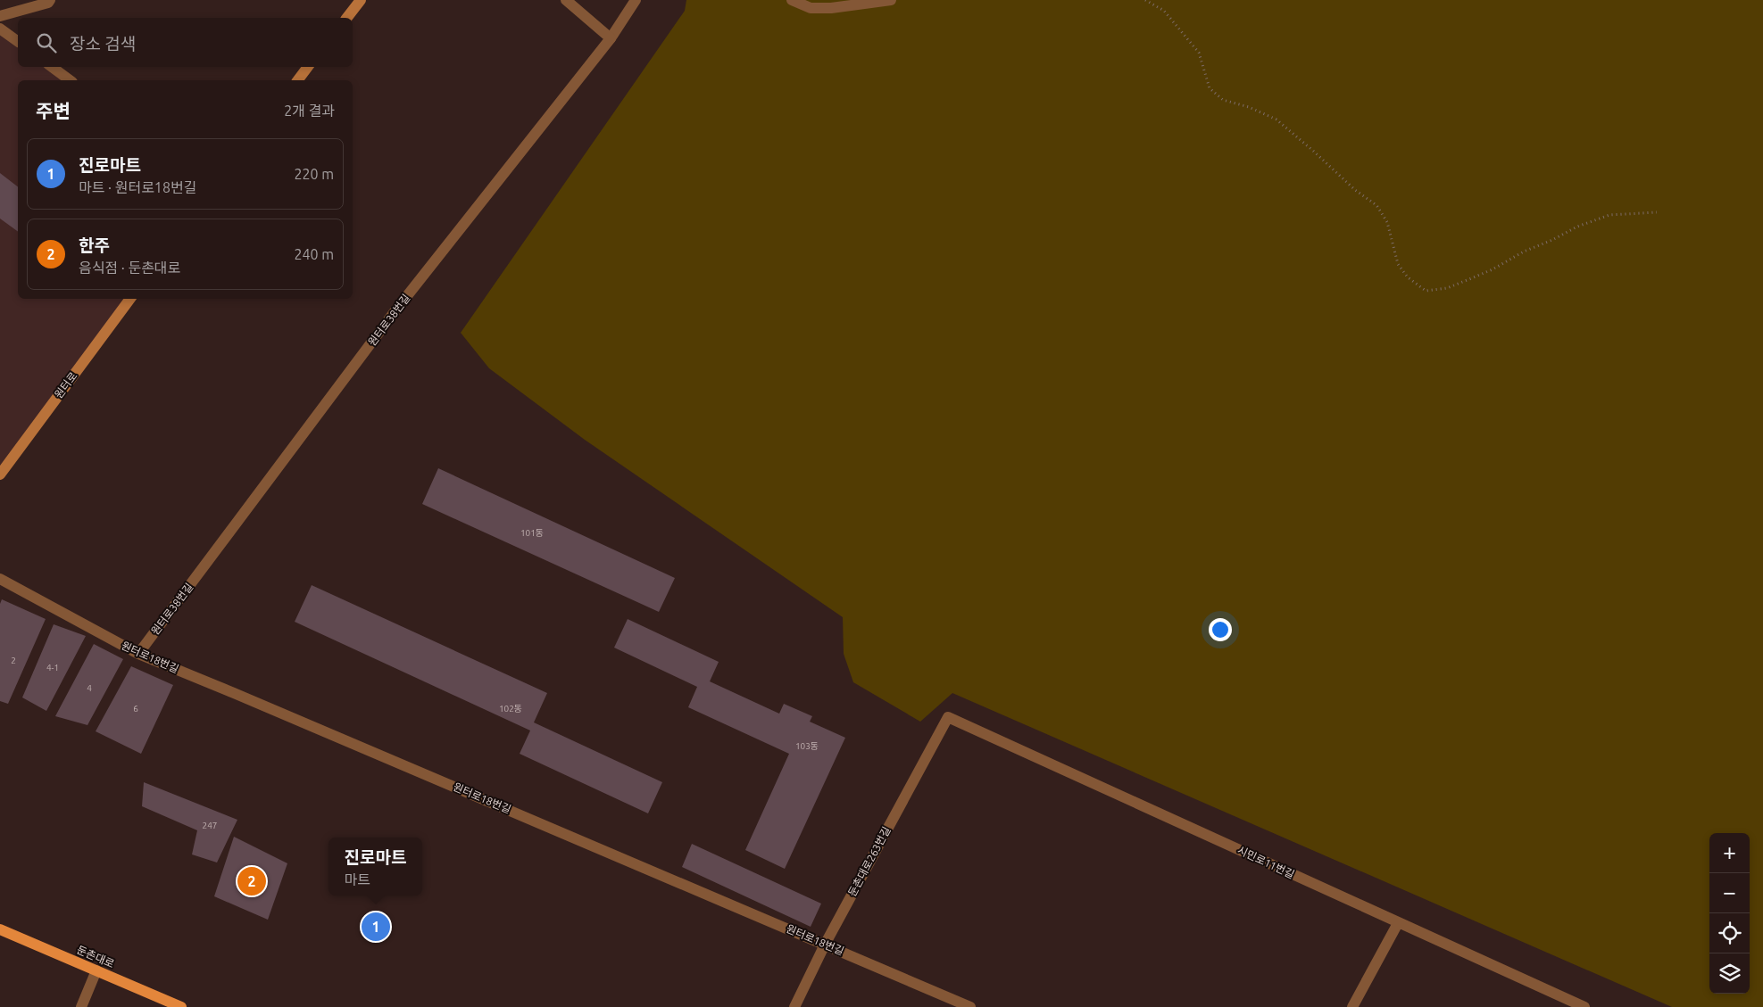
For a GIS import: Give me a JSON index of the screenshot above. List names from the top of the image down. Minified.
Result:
{"streets":{"main road":["원터로","둔촌대로"],"street":["원터로38번길","원터로18번길","둔촌대로263번길","시민로11번길"]},"crossings":[["원터로38번길","원터로18번길"],["원터로18번길","둔촌대로263번길"],["둔촌대로263번길","시민로11번길"]],"house_numbers":["101동","2","4-1","4","6","102동","103동","247"],"page":{"search":"장소 검색","heading":["주변","2개 결과"],"list":[{"mark":"1","name":"진로마트","note":"마트 · 원터로18번길","value":"220 m"},{"mark":"2","name":"한주","note":"음식점 · 둔촌대로","value":"240 m"}],"map_buttons":["+","−"],"popup":["진로마트","마트"],"pins":["2","1"]}}
